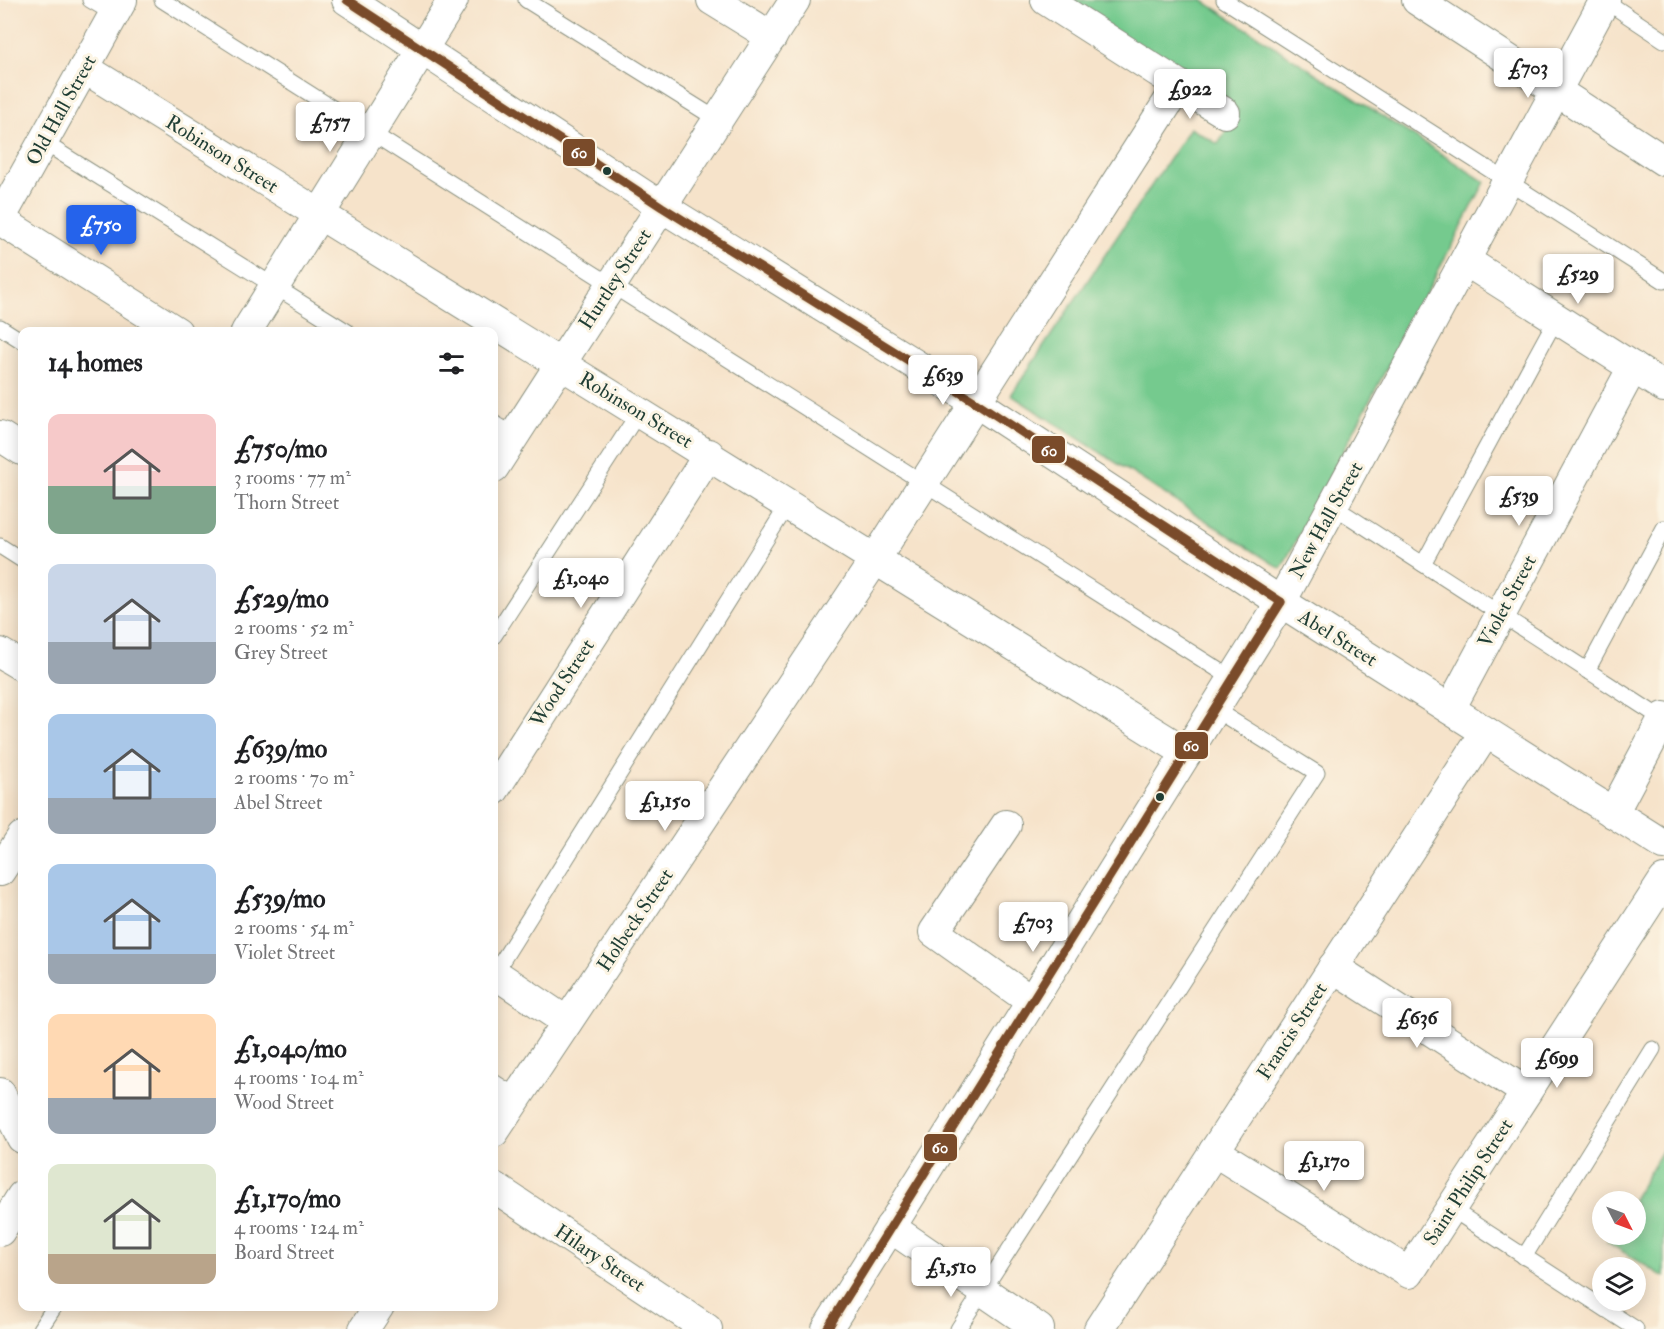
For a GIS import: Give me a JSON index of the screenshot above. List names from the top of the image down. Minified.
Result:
{"streets":{"street":["Old Hall Street","Robinson Street","Hurtley Street","New Hall Street","Violet Street","Abel Street","Wood Street","Holbeck Street","Francis Street","Saint Philip Street","Hilary Street"]},"crossings":[["Old Hall Street","Robinson Street"],["Robinson Street","Hurtley Street"],["Robinson Street","New Hall Street"],["Robinson Street","Wood Street"],["Robinson Street","Holbeck Street"],["Hurtley Street","Abel Street"],["New Hall Street","Abel Street"],["Violet Street","Abel Street"],["Abel Street","Holbeck Street"],["Abel Street","Francis Street"],["Francis Street","Saint Philip Street"]],"lines":["transit line 60"],"north":"bottom right","page":{"price":["£703","£922","£757","£750","£529","£639","£539","£1,040","£1,150","£703","£636","£699","£1,170","£1,510"],"heading":"14 homes","list":[{"name":"£750/mo","note":"3 rooms · 77 m² · Thorn Street"},{"name":"£529/mo","note":"2 rooms · 52 m² · Grey Street"},{"name":"£639/mo","note":"2 rooms · 70 m² · Abel Street"},{"name":"£539/mo","note":"2 rooms · 54 m² · Violet Street"},{"name":"£1,040/mo","note":"4 rooms · 104 m² · Wood Street"},{"name":"£1,170/mo","note":"4 rooms · 124 m² · Board Street"}]}}
